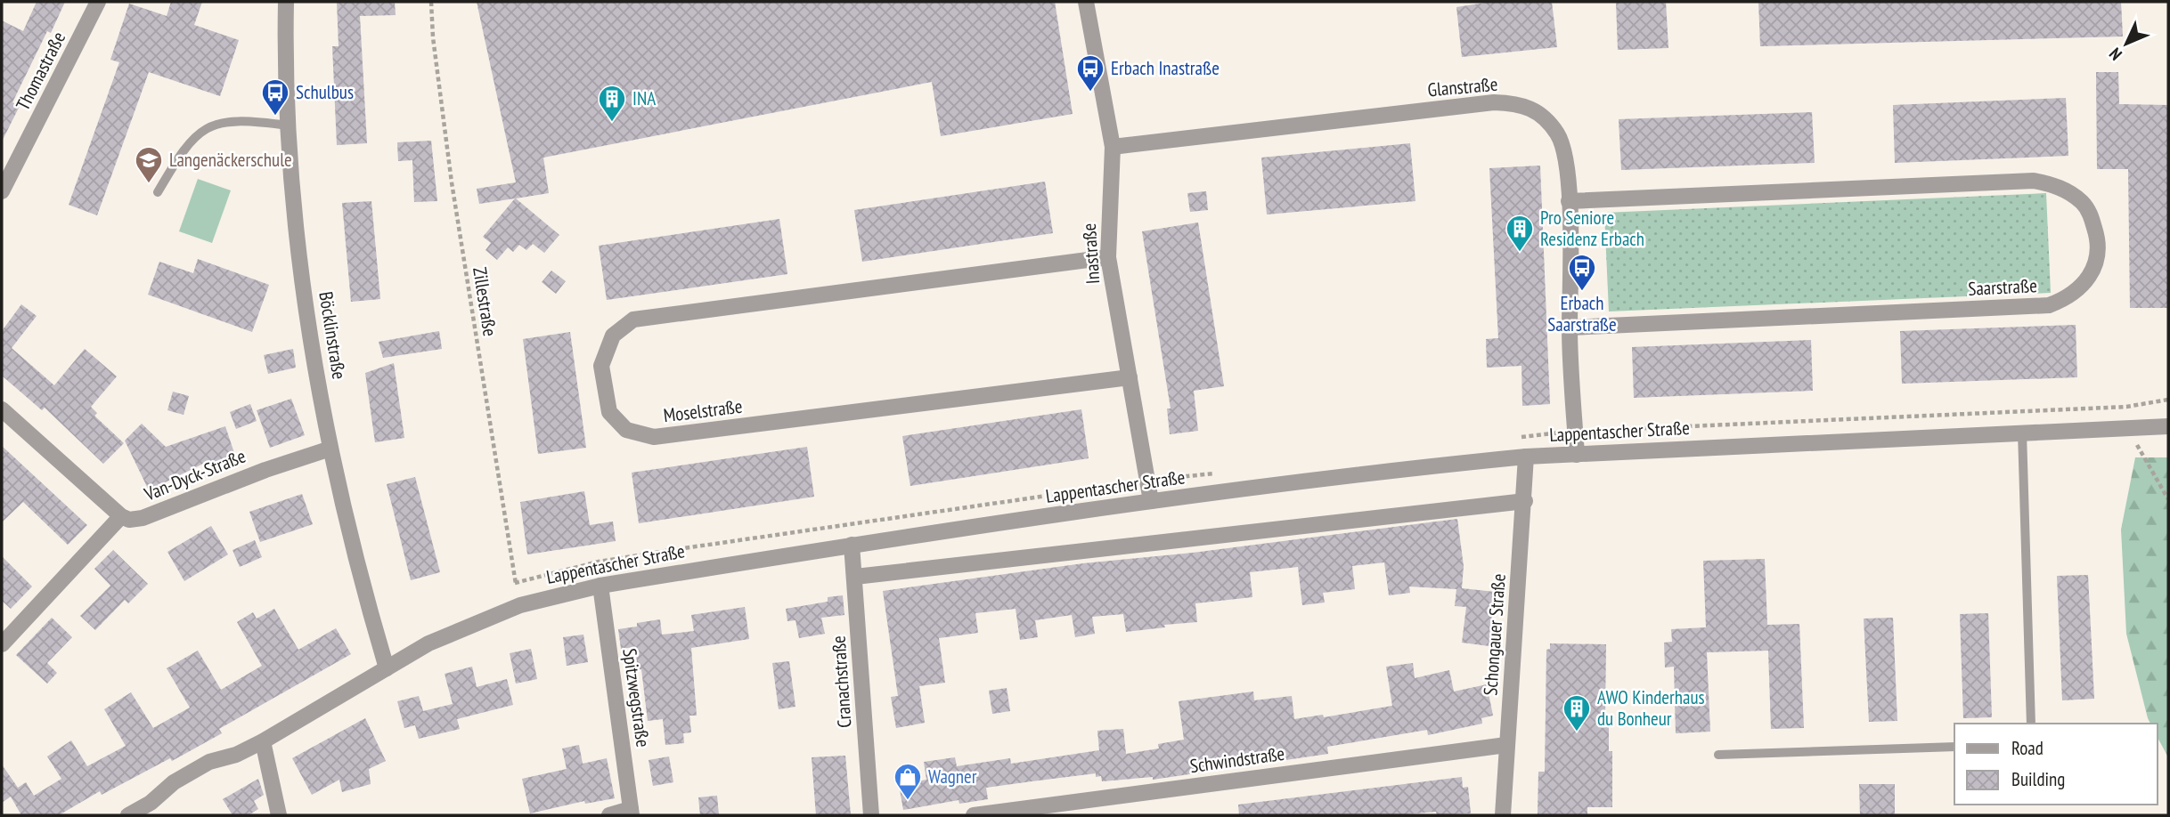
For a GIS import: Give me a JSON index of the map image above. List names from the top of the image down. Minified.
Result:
{"streets":{"street":["Thomastraße","Glanstraße","Inastraße","Saarstraße","Böcklinstraße","Moselstraße","Lappentascher Straße","Van-Dyck-Straße","Schongauer Straße","Cranachstraße","Spitzwegstraße","Schwindstraße"],"path":["Zillestraße"]},"crossings":[["Glanstraße","Inastraße"],["Glanstraße","Saarstraße"],["Glanstraße","Lappentascher Straße"],["Inastraße","Moselstraße"],["Inastraße","Lappentascher Straße"],["Zillestraße","Lappentascher Straße"],["Böcklinstraße","Lappentascher Straße"],["Böcklinstraße","Van-Dyck-Straße"],["Lappentascher Straße","Schongauer Straße"],["Lappentascher Straße","Cranachstraße"],["Lappentascher Straße","Spitzwegstraße"],["Schongauer Straße","Schwindstraße"]],"places":{"bus stop":["Erbach Inastraße","Schulbus","Erbach Saarstraße"],"building":["INA","Pro Seniore Residenz Erbach","AWO Kinderhaus du Bonheur"],"school or university":["Langenäckerschule"],"shop":["Wagner"]},"legend":["Road","Building"],"north":"bottom left"}
